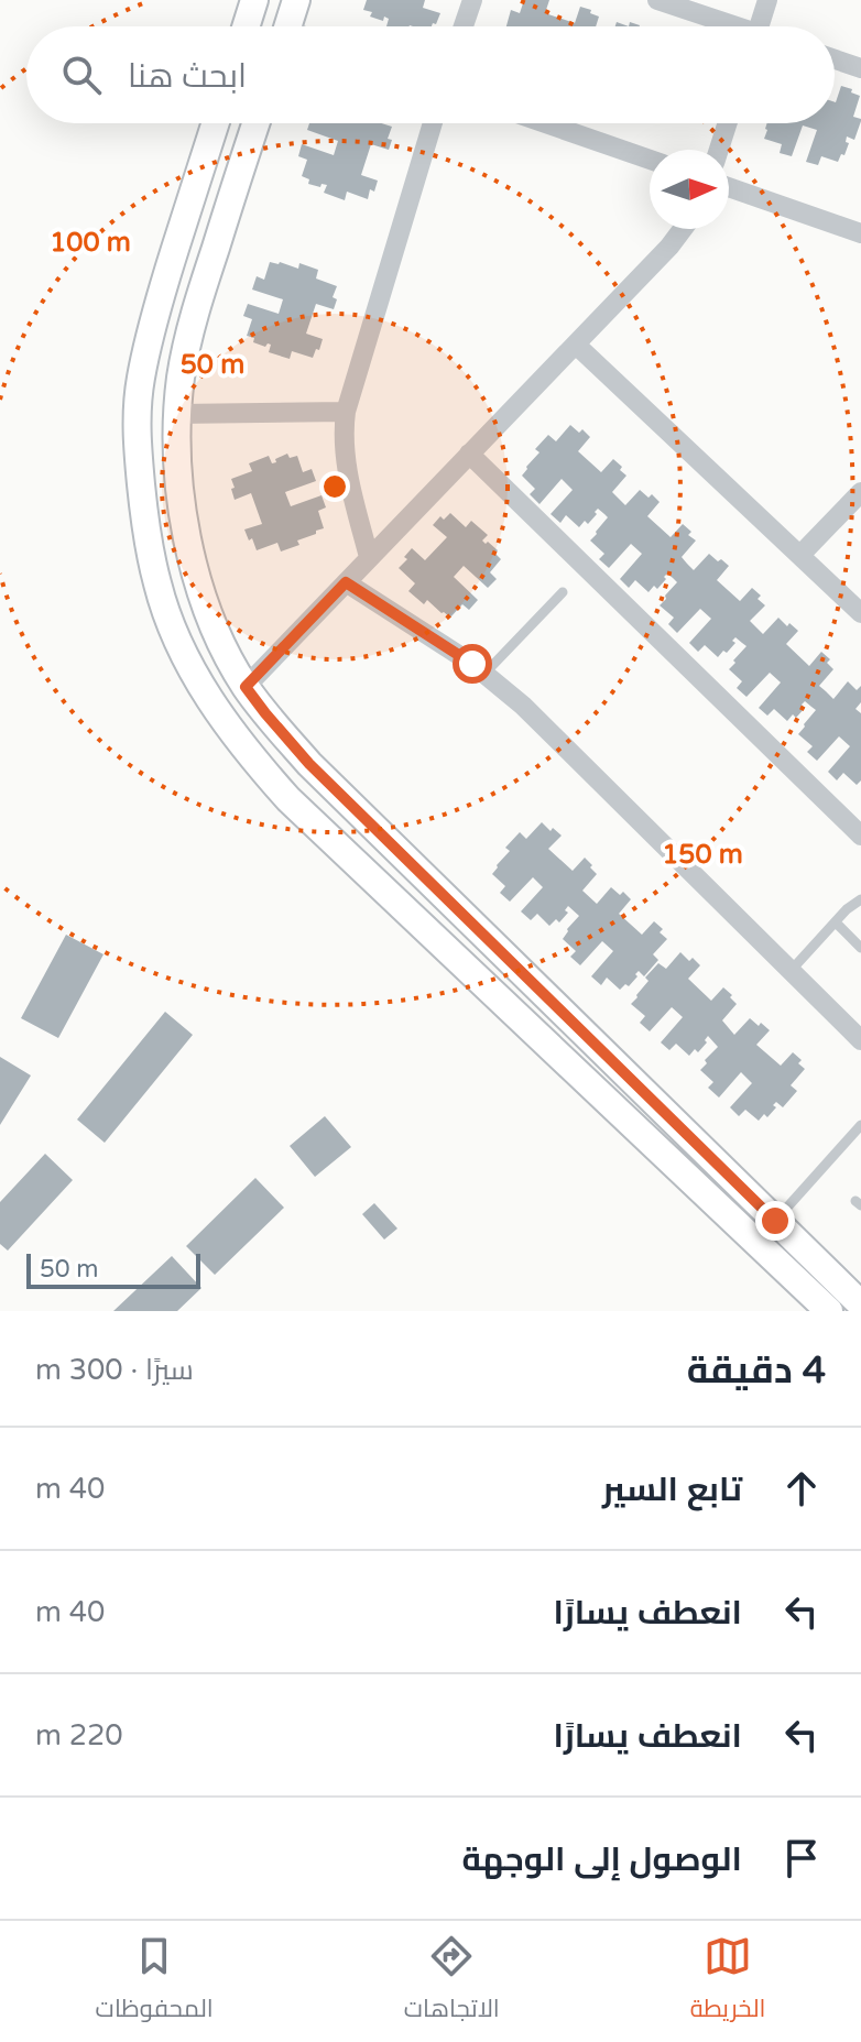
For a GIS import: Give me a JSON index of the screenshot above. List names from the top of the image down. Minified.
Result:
{"scale_bar":"50 m","north":"right","page":{"search":"ابحث هنا","scale":"50 m","heading":["4 دقيقة","سيرًا · 300 m"],"list":[["تابع السير","40 m"],["انعطف يسارًا","40 m"],["انعطف يسارًا","220 m"],"الوصول إلى الوجهة"],"nav":["الخريطة","الاتجاهات","المحفوظات"]},"rings":["100 m","50 m","150 m"]}
